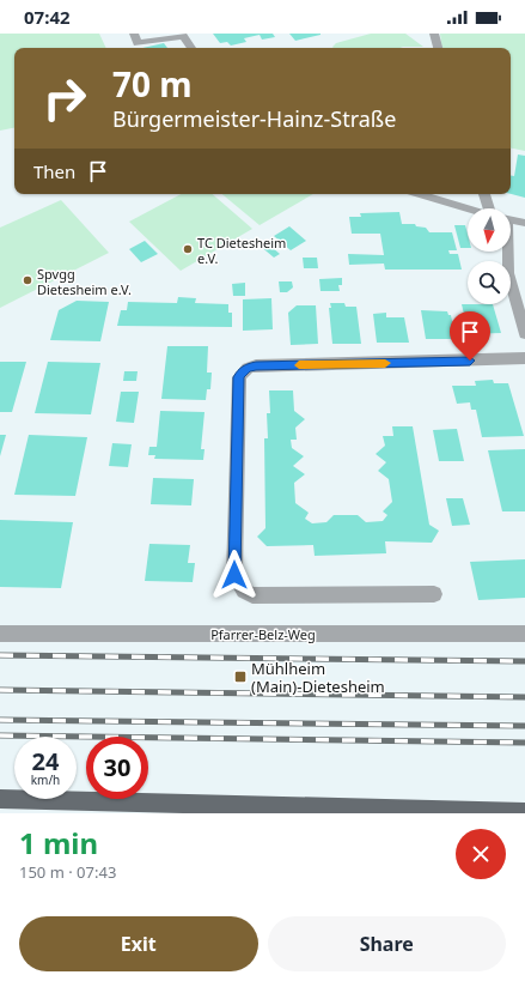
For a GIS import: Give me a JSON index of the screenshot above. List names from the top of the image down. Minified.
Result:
{"streets":{"street":["Pfarrer-Belz-Weg"]},"places":{"other":["TC Dietesheim e.V.","Spvgg Dietesheim e.V."],"transit":["Mühlheim (Main)-Dietesheim"]},"north":"bottom","page":{"status":"07:42","turn":["70 m","Bürgermeister-Hainz-Straße"],"then":"Then","speed":"24 km/h","limit":"30","heading":["1 min","150 m · 07:43"],"buttons":["Exit","Share"]}}
